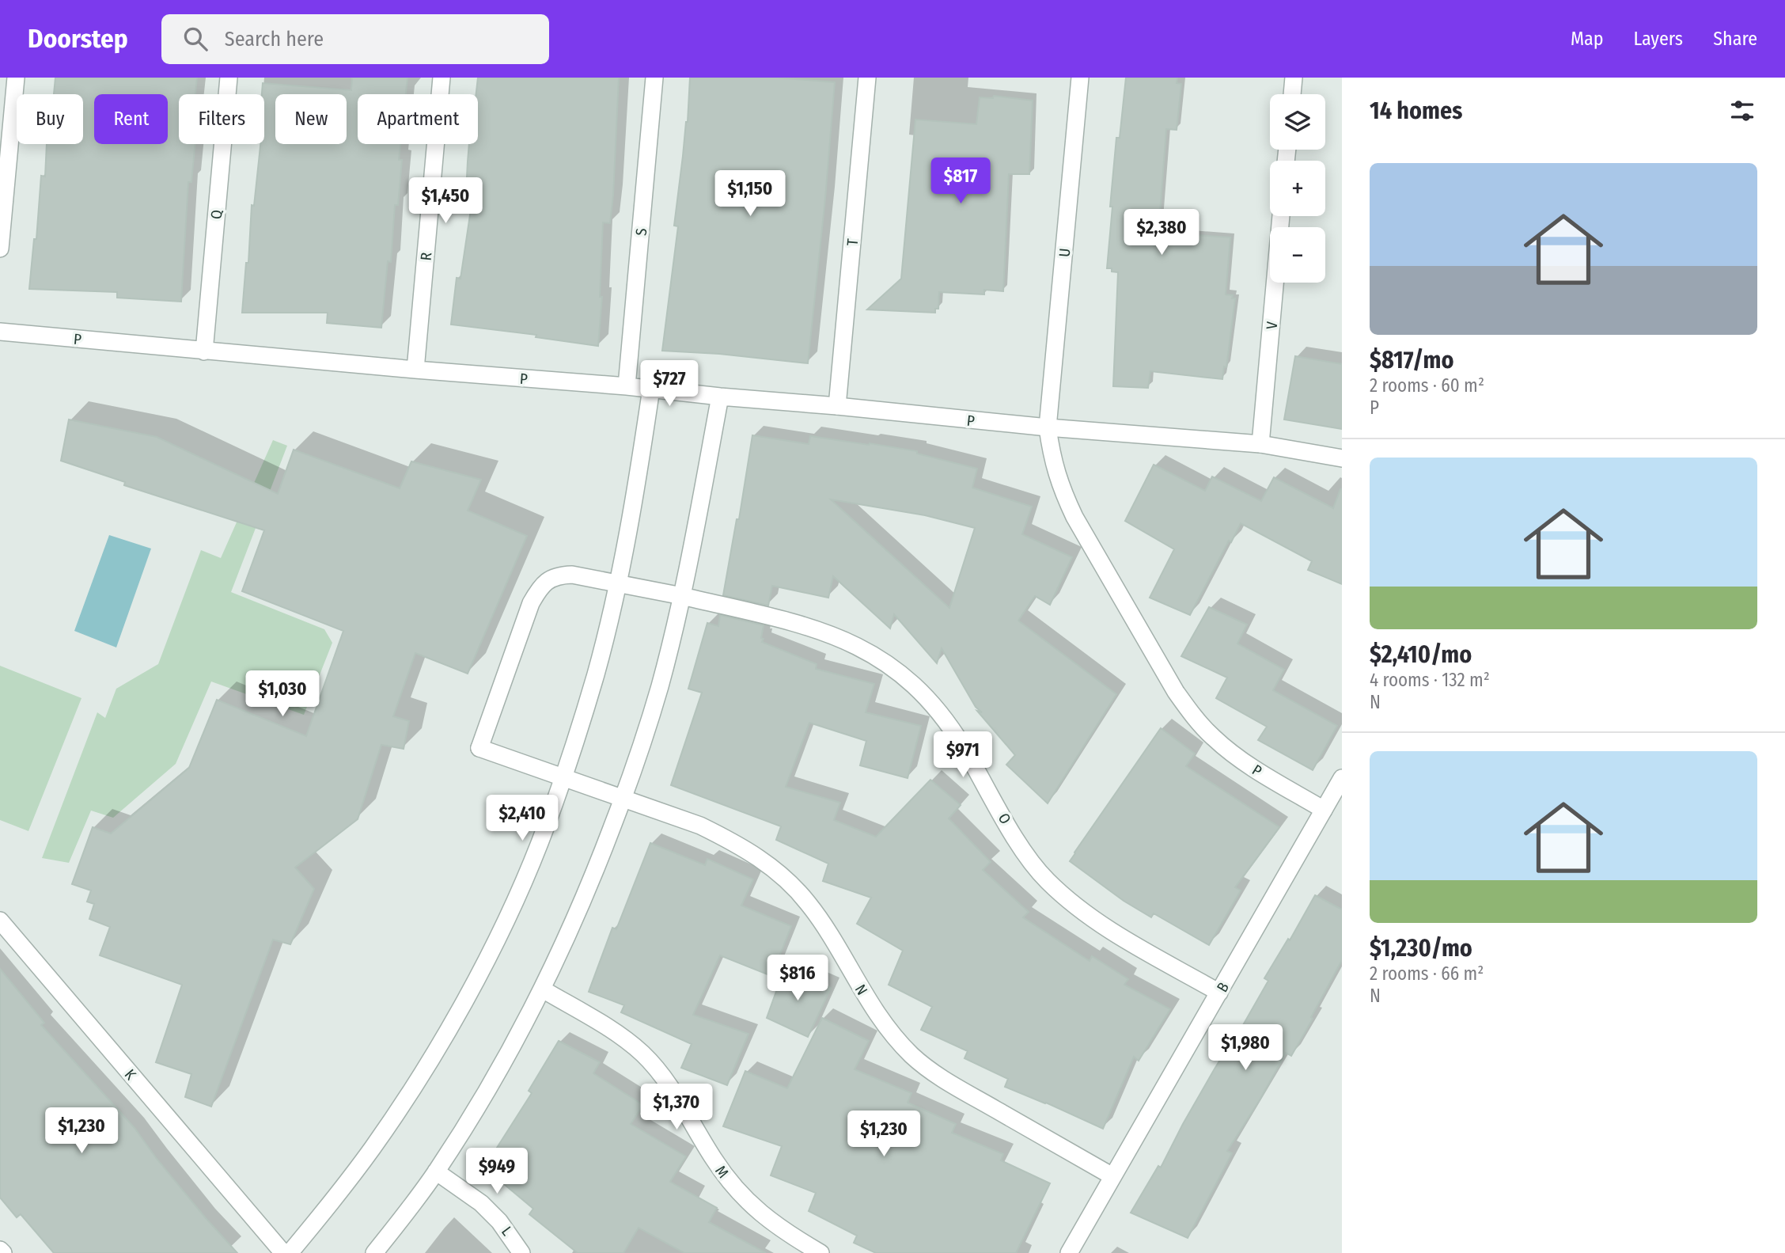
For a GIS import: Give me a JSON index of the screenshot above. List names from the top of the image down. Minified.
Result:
{"streets":{"street":["Q","S","T","U","R","V","P","O","B","N","K","M","L"]},"crossings":[["Q","P"],["S","P"],["T","P"],["U","P"],["R","P"],["V","P"],["P","B"],["O","B"],["O","N"],["B","N"]],"page":{"header":"Doorstep","search":"Search here","nav":["Map","Layers","Share"],"heading":"14 homes","map_buttons":["+","−"],"chip":["Buy","Rent","Filters","New","Apartment"],"list":[{"name":"$817/mo","note":"2 rooms · 60 m² · P"},{"name":"$2,410/mo","note":"4 rooms · 132 m² · N"},{"name":"$1,230/mo","note":"2 rooms · 66 m² · N"}],"price":["$817","$1,150","$1,450","$2,380","$727","$1,030","$971","$2,410","$816","$1,980","$1,370","$1,230","$1,230","$949"]}}
